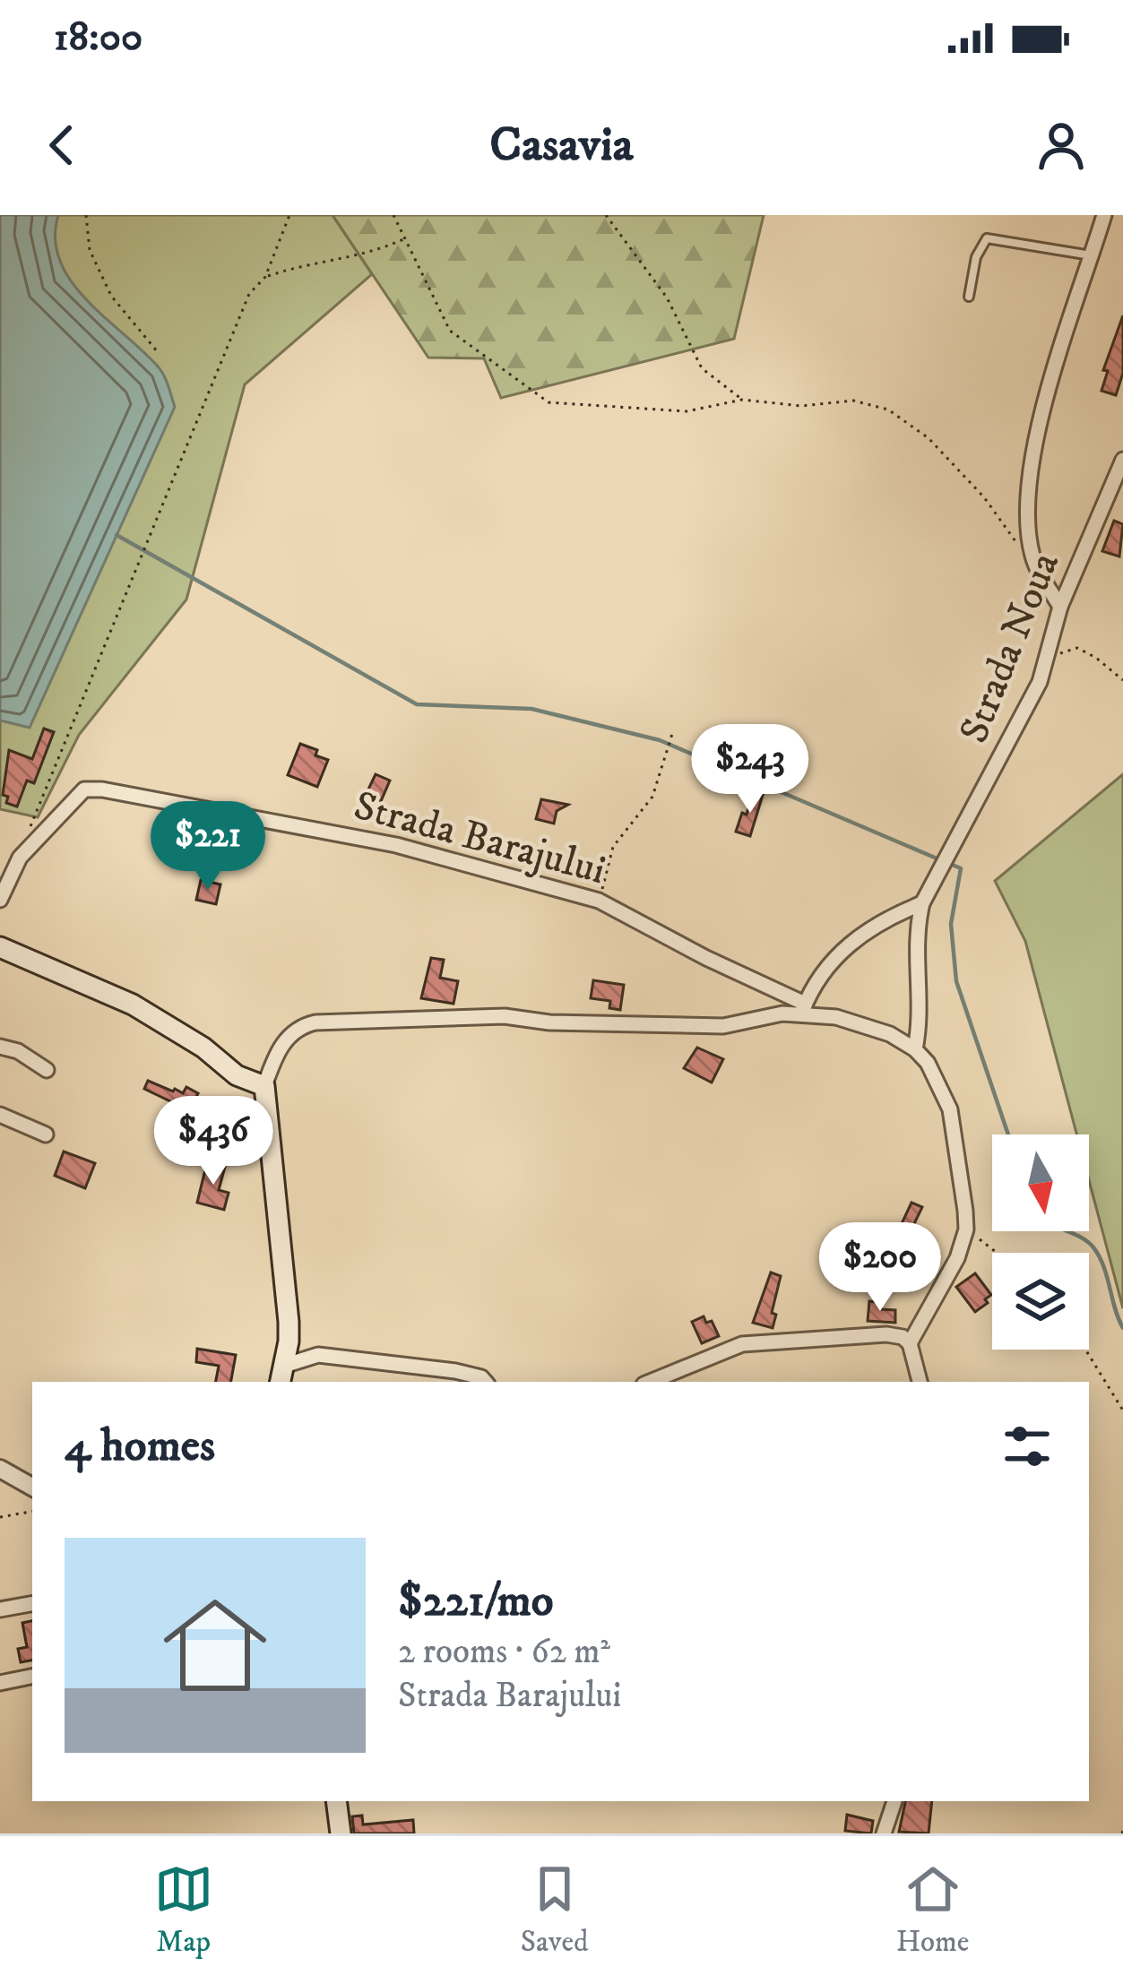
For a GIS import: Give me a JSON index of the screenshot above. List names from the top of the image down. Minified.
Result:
{"streets":{"street":["Strada Noua","Strada Barajului"]},"north":"bottom","page":{"status":"18:00","header":"Casavia","price":["$243","$221","$436","$200"],"heading":"4 homes","list":[{"name":"$221/mo","note":"2 rooms · 62 m² · Strada Barajului"}],"tabs":["Map","Saved","Home"]}}
